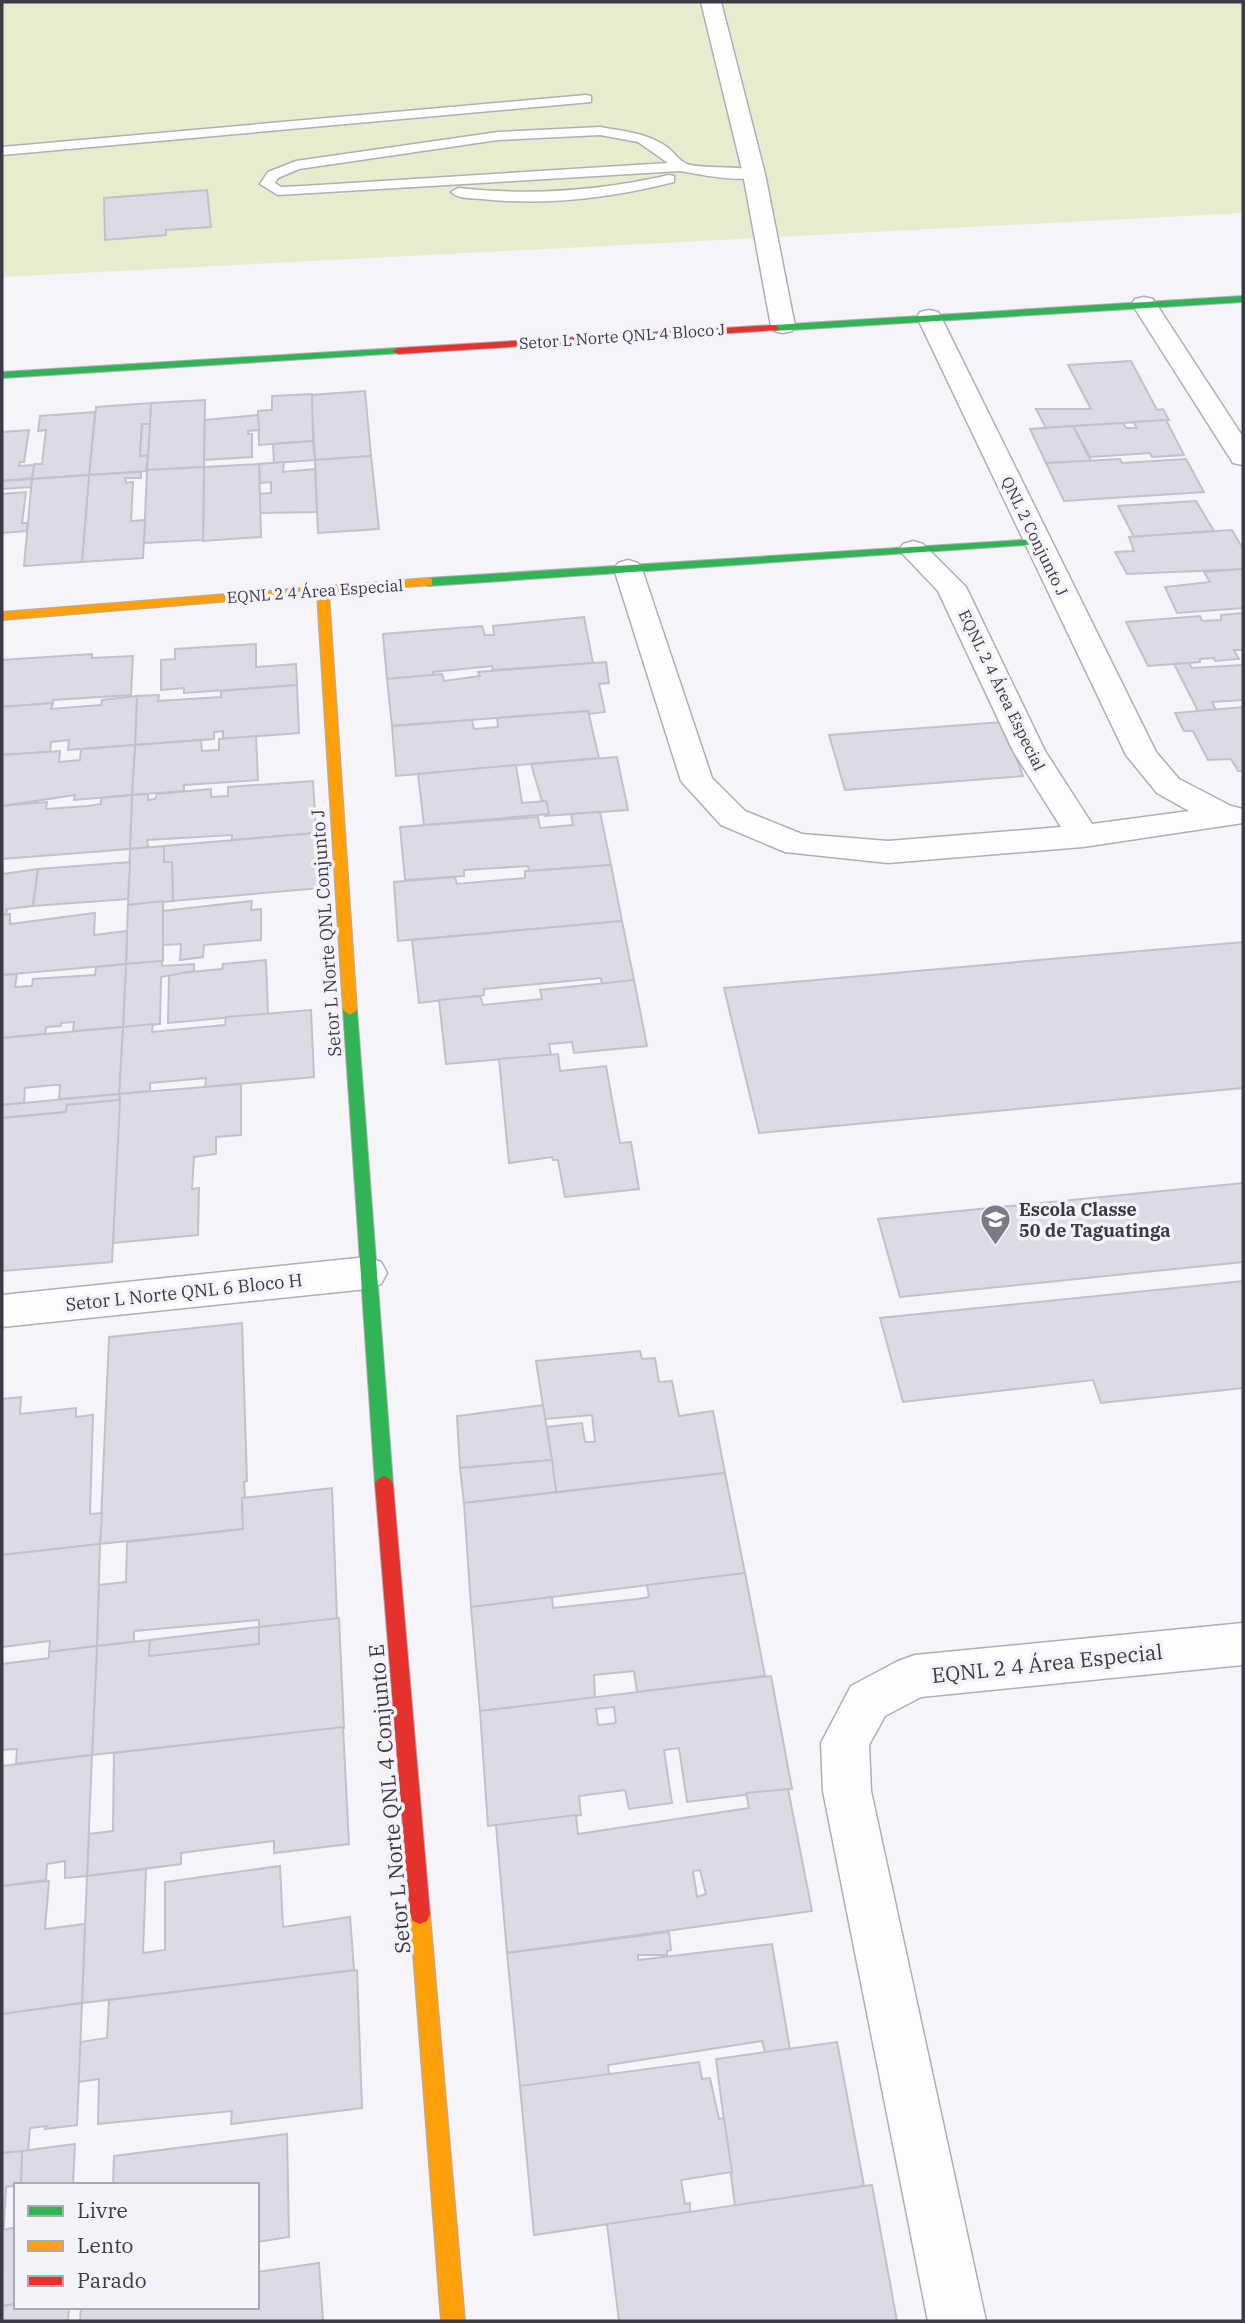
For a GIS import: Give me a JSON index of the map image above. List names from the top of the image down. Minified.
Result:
{"streets":{"street":["Setor L Norte QNL 4 Bloco J","QNL 2 Conjunto J","EQNL 2 4 Área Especial","Setor L Norte QNL Conjunto J","Setor L Norte QNL 6 Bloco H","Setor L Norte QNL 4 Conjunto E"]},"crossings":[["Setor L Norte QNL 4 Bloco J","QNL 2 Conjunto J"],["QNL 2 Conjunto J","EQNL 2 4 Área Especial"],["EQNL 2 4 Área Especial","Setor L Norte QNL Conjunto J"],["Setor L Norte QNL Conjunto J","Setor L Norte QNL 6 Bloco H"],["Setor L Norte QNL Conjunto J","Setor L Norte QNL 4 Conjunto E"],["Setor L Norte QNL 6 Bloco H","Setor L Norte QNL 4 Conjunto E"]],"places":{"school or university":["Escola Classe 50 de Taguatinga"]},"legend":["Livre","Lento","Parado"]}
